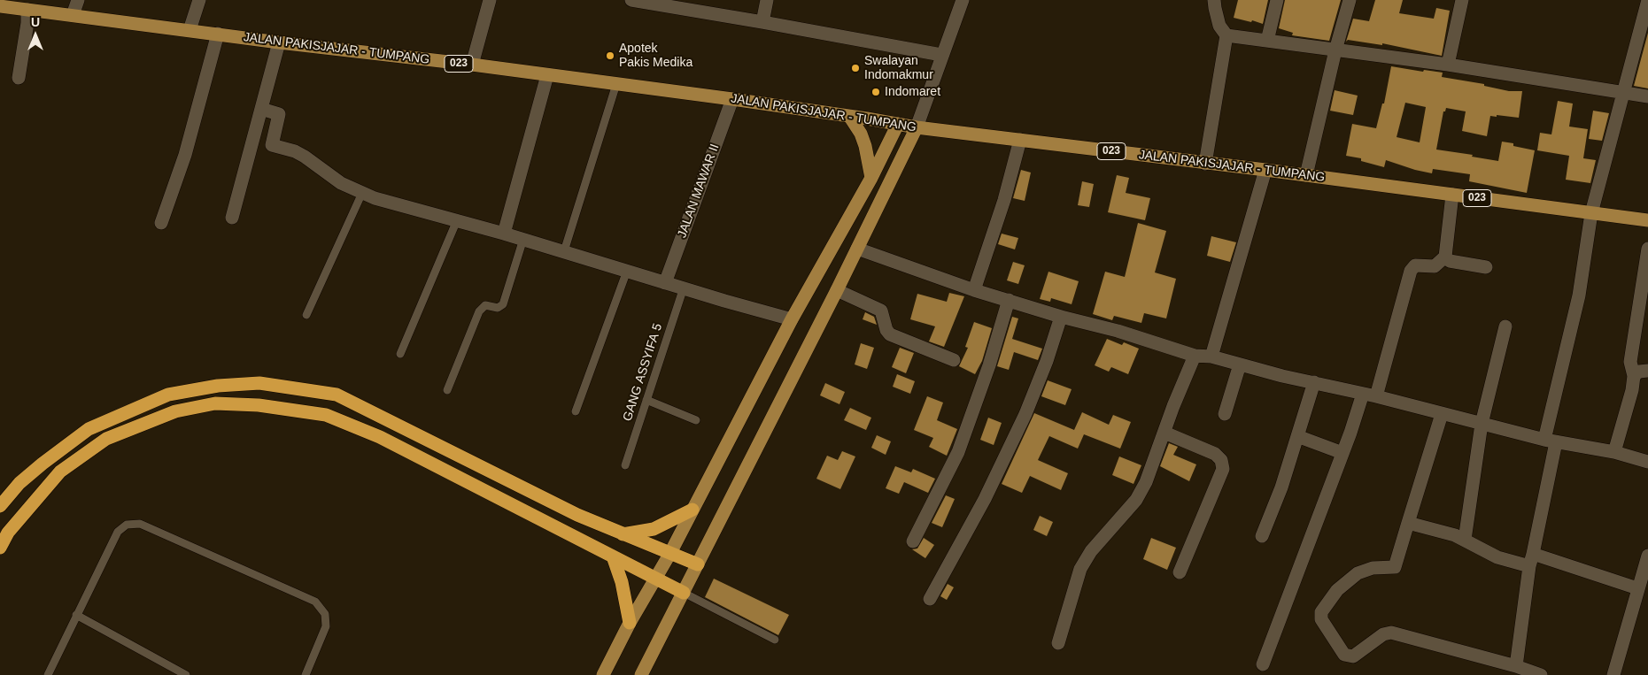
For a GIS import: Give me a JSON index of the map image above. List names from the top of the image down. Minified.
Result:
{"streets":{"main road":["JALAN PAKISJAJAR - TUMPANG","023"],"street":["JALAN MAWAR II"],"lane":["GANG ASSYIFA 5"]},"crossings":[["JALAN PAKISJAJAR - TUMPANG","JALAN MAWAR II"]],"places":["Apotek Pakis Medika","Swalayan Indomakmur","Indomaret"],"north":"top"}
